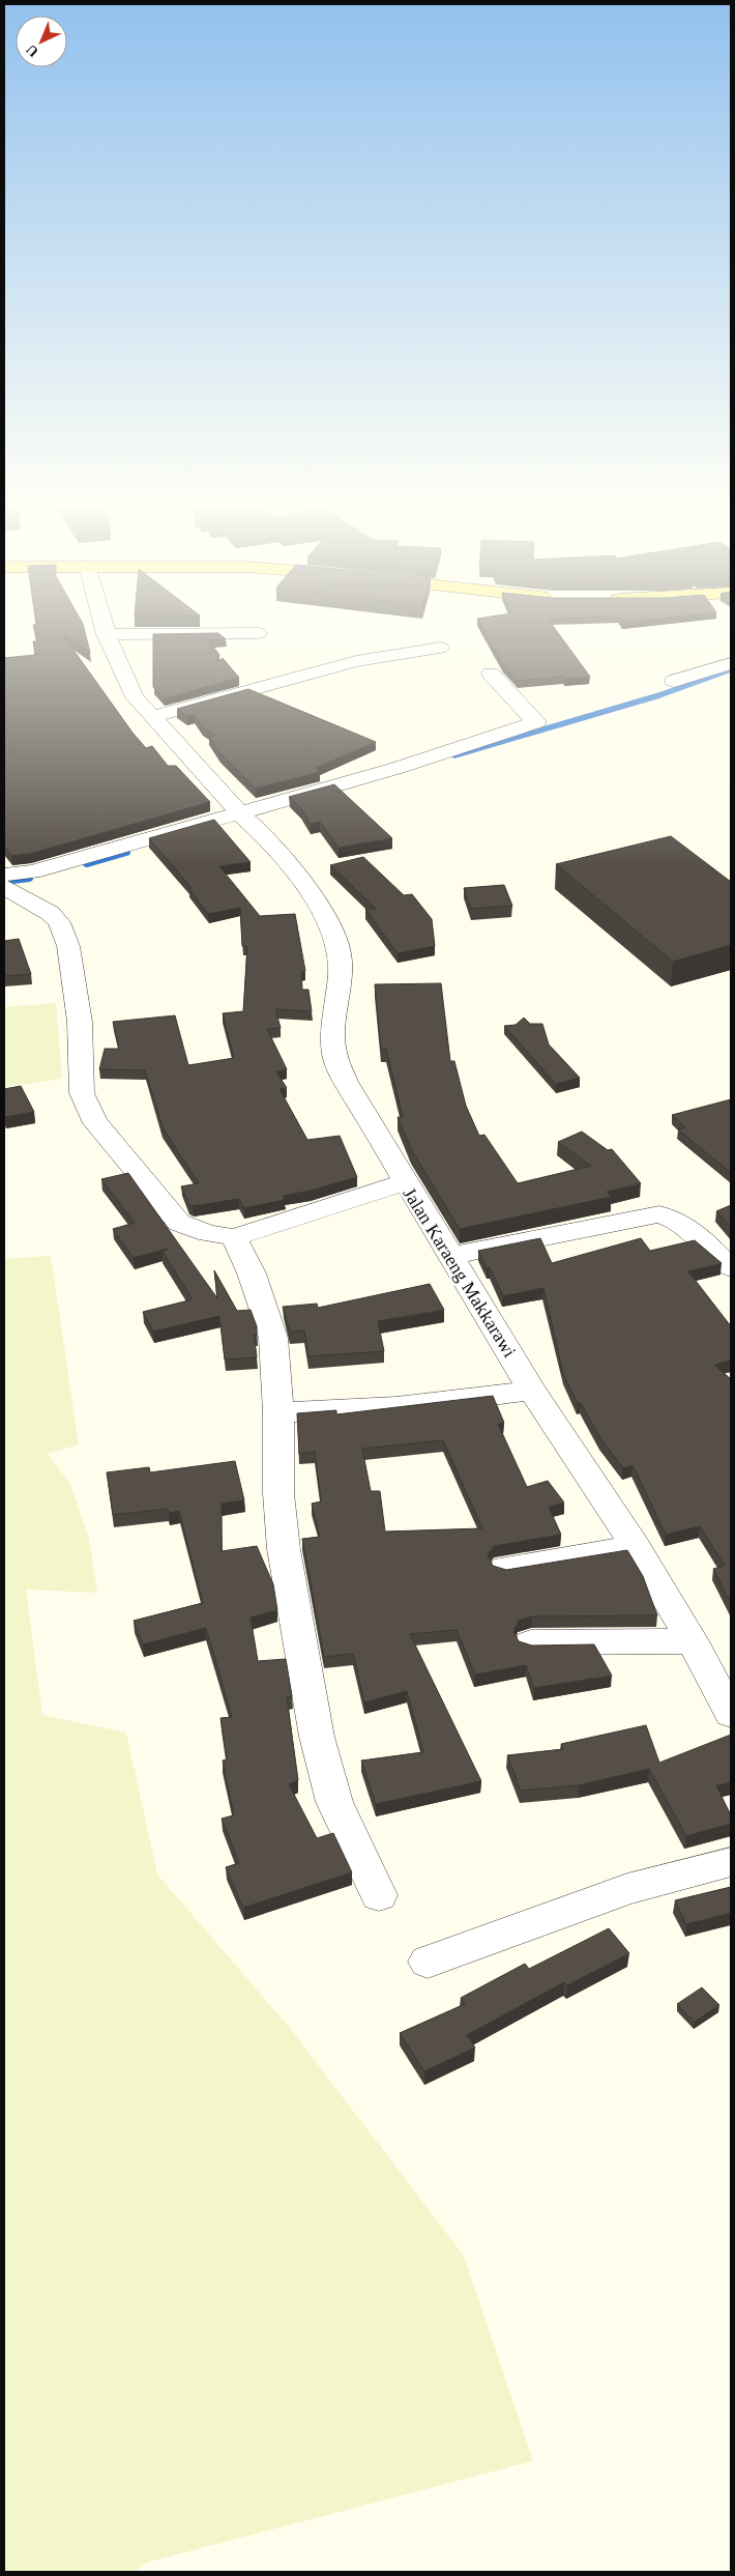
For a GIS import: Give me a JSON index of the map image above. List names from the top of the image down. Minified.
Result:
{"streets":{"street":["Jalan Karaeng Makkarawi"]},"north":"bottom left"}
